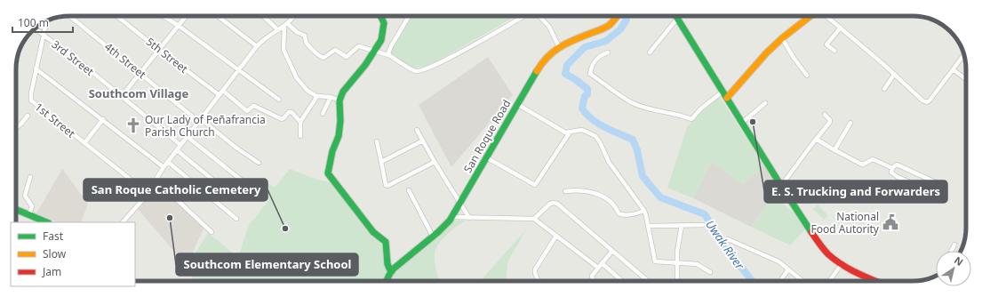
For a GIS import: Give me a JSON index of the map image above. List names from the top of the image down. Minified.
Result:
{"streets":{"main road":["San Roque Road"],"street":["5th Street","3rd Street","4th Street","1st Street"]},"crossings":[["3rd Street","1st Street"]],"districts":["Southcom Village"],"water":["Uwak River"],"places":{"other":["E. S. Trucking and Forwarders","Southcom Elementary School","San Roque Catholic Cemetery"],"church":["Our Lady of Peñafrancia Parish Church"],"public building":["National Food Autority"]},"legend":["Fast","Slow","Jam"],"scale_bar":"100 m","north":"top right"}
